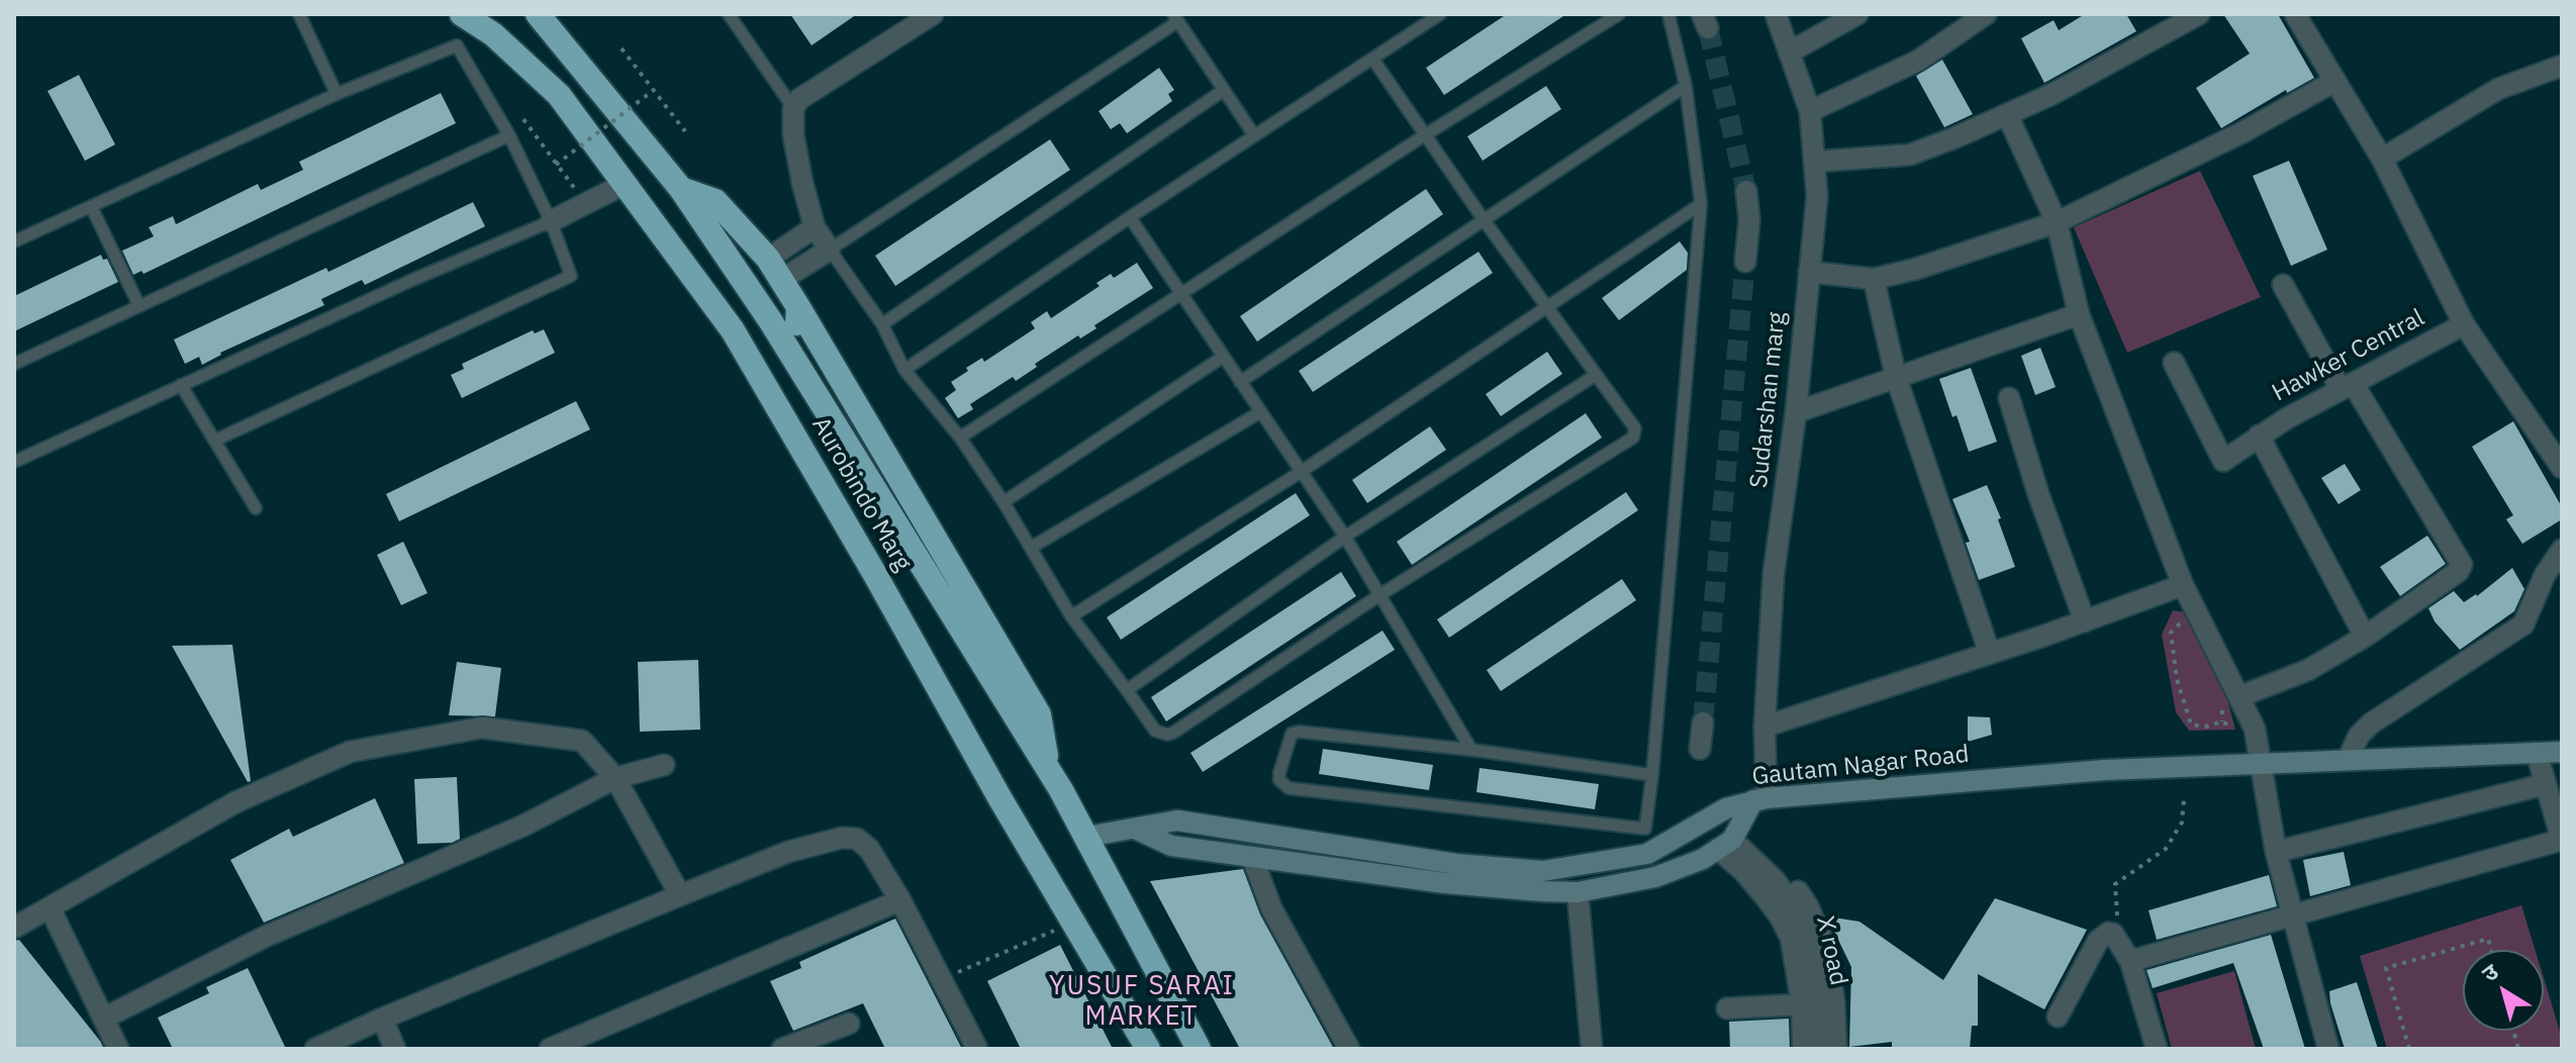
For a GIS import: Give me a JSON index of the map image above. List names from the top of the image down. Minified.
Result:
{"streets":{"highway":["Aurobindo Marg"],"street":["Hawker Central","Sudarshan marg","Gautam Nagar Road","X road"]},"crossings":[["Sudarshan marg","Gautam Nagar Road"],["Aurobindo Marg","Gautam Nagar Road"]],"districts":["YUSUF SARAI MARKET"],"north":"top left"}
